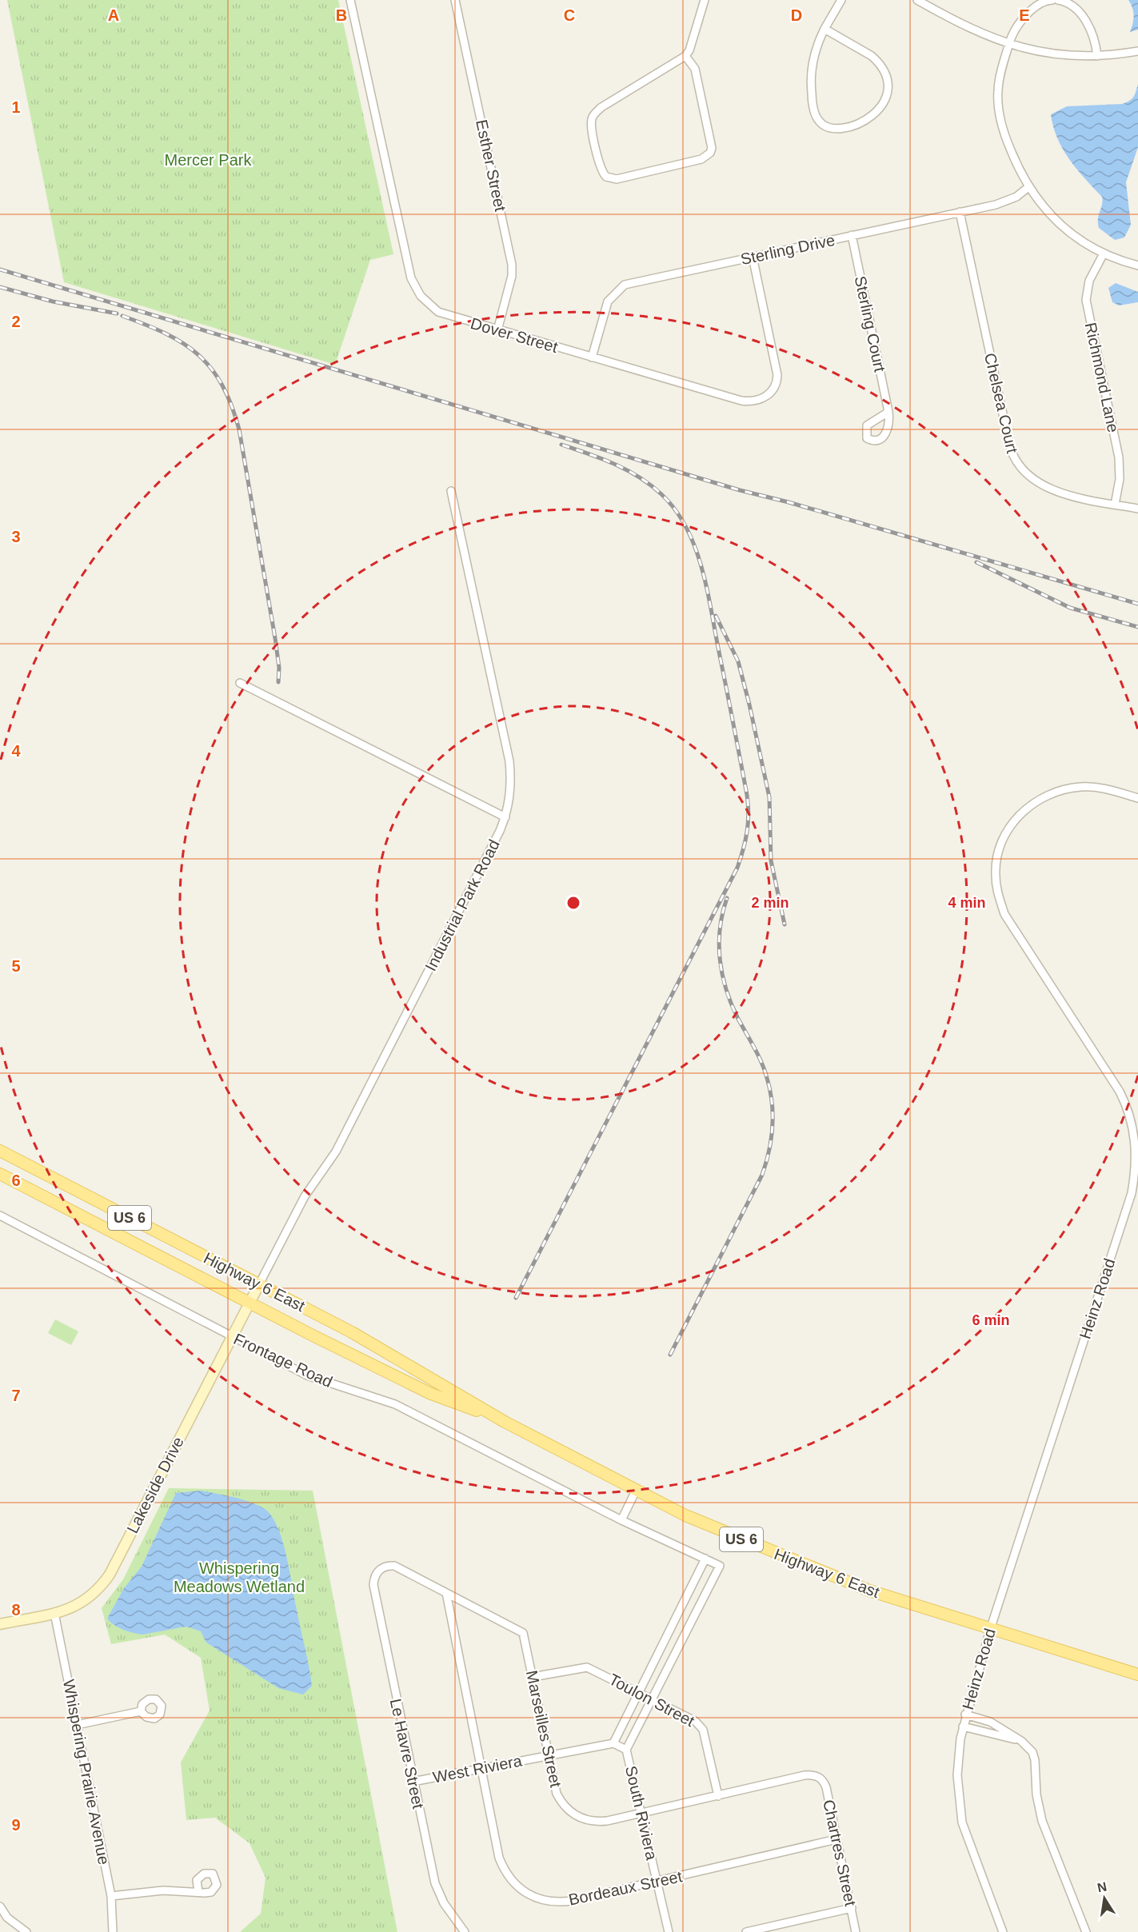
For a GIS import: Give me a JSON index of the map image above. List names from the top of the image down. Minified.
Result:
{"streets":{"main road":["US 6","Highway 6 East"],"street":["Esther Street","Sterling Drive","Sterling Court","Dover Street","Richmond Lane","Chelsea Court","Industrial Park Road","Heinz Road","Frontage Road","Lakeside Drive","Toulon Street","Marseilles Street","Le Havre Street","West Riviera","Whispering Prairie Avenue","South Riviera","Chartres Street","Bordeaux Street"]},"crossings":[["Esther Street","Dover Street"],["Sterling Drive","Sterling Court"],["Sterling Drive","Dover Street"],["Sterling Drive","Chelsea Court"],["Richmond Lane","Chelsea Court"],["Industrial Park Road","Highway 6 East"],["Industrial Park Road","Lakeside Drive"],["Highway 6 East","Heinz Road"],["Highway 6 East","Lakeside Drive"],["Frontage Road","Lakeside Drive"],["Frontage Road","Toulon Street"],["Lakeside Drive","Whispering Prairie Avenue"],["Toulon Street","Marseilles Street"],["Marseilles Street","Le Havre Street"],["Marseilles Street","West Riviera"],["Marseilles Street","South Riviera"],["Marseilles Street","Chartres Street"],["Marseilles Street","Bordeaux Street"],["Le Havre Street","West Riviera"],["West Riviera","Bordeaux Street"],["South Riviera","Bordeaux Street"],["Chartres Street","Bordeaux Street"]],"parks":["Mercer Park","Whispering Meadows Wetland"],"north":"top","grid":{"columns":["A","B","C","D","E"],"rows":["1","2","3","4","5","6","7","8","9"]},"rings":["2 min","4 min","6 min"]}
